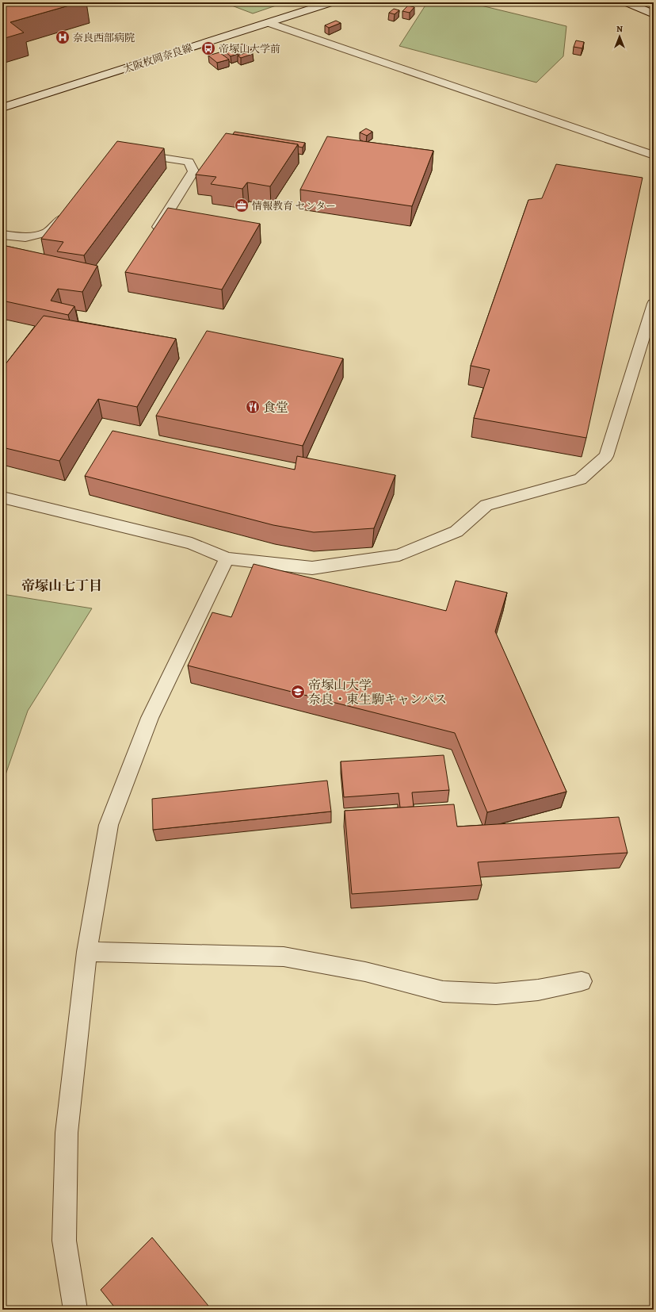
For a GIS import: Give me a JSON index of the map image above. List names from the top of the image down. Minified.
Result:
{"streets":{"main road":["大阪枚岡奈良線"]},"districts":["帝塚山七丁目"],"places":{"hospital":["奈良西部病院"],"bus stop":["帝塚山大学前"],"office":["情報教育 センター"],"restaurant":["食堂"],"school or university":["帝塚山大学 奈良・東生駒キャンパス"]},"north":"top"}
